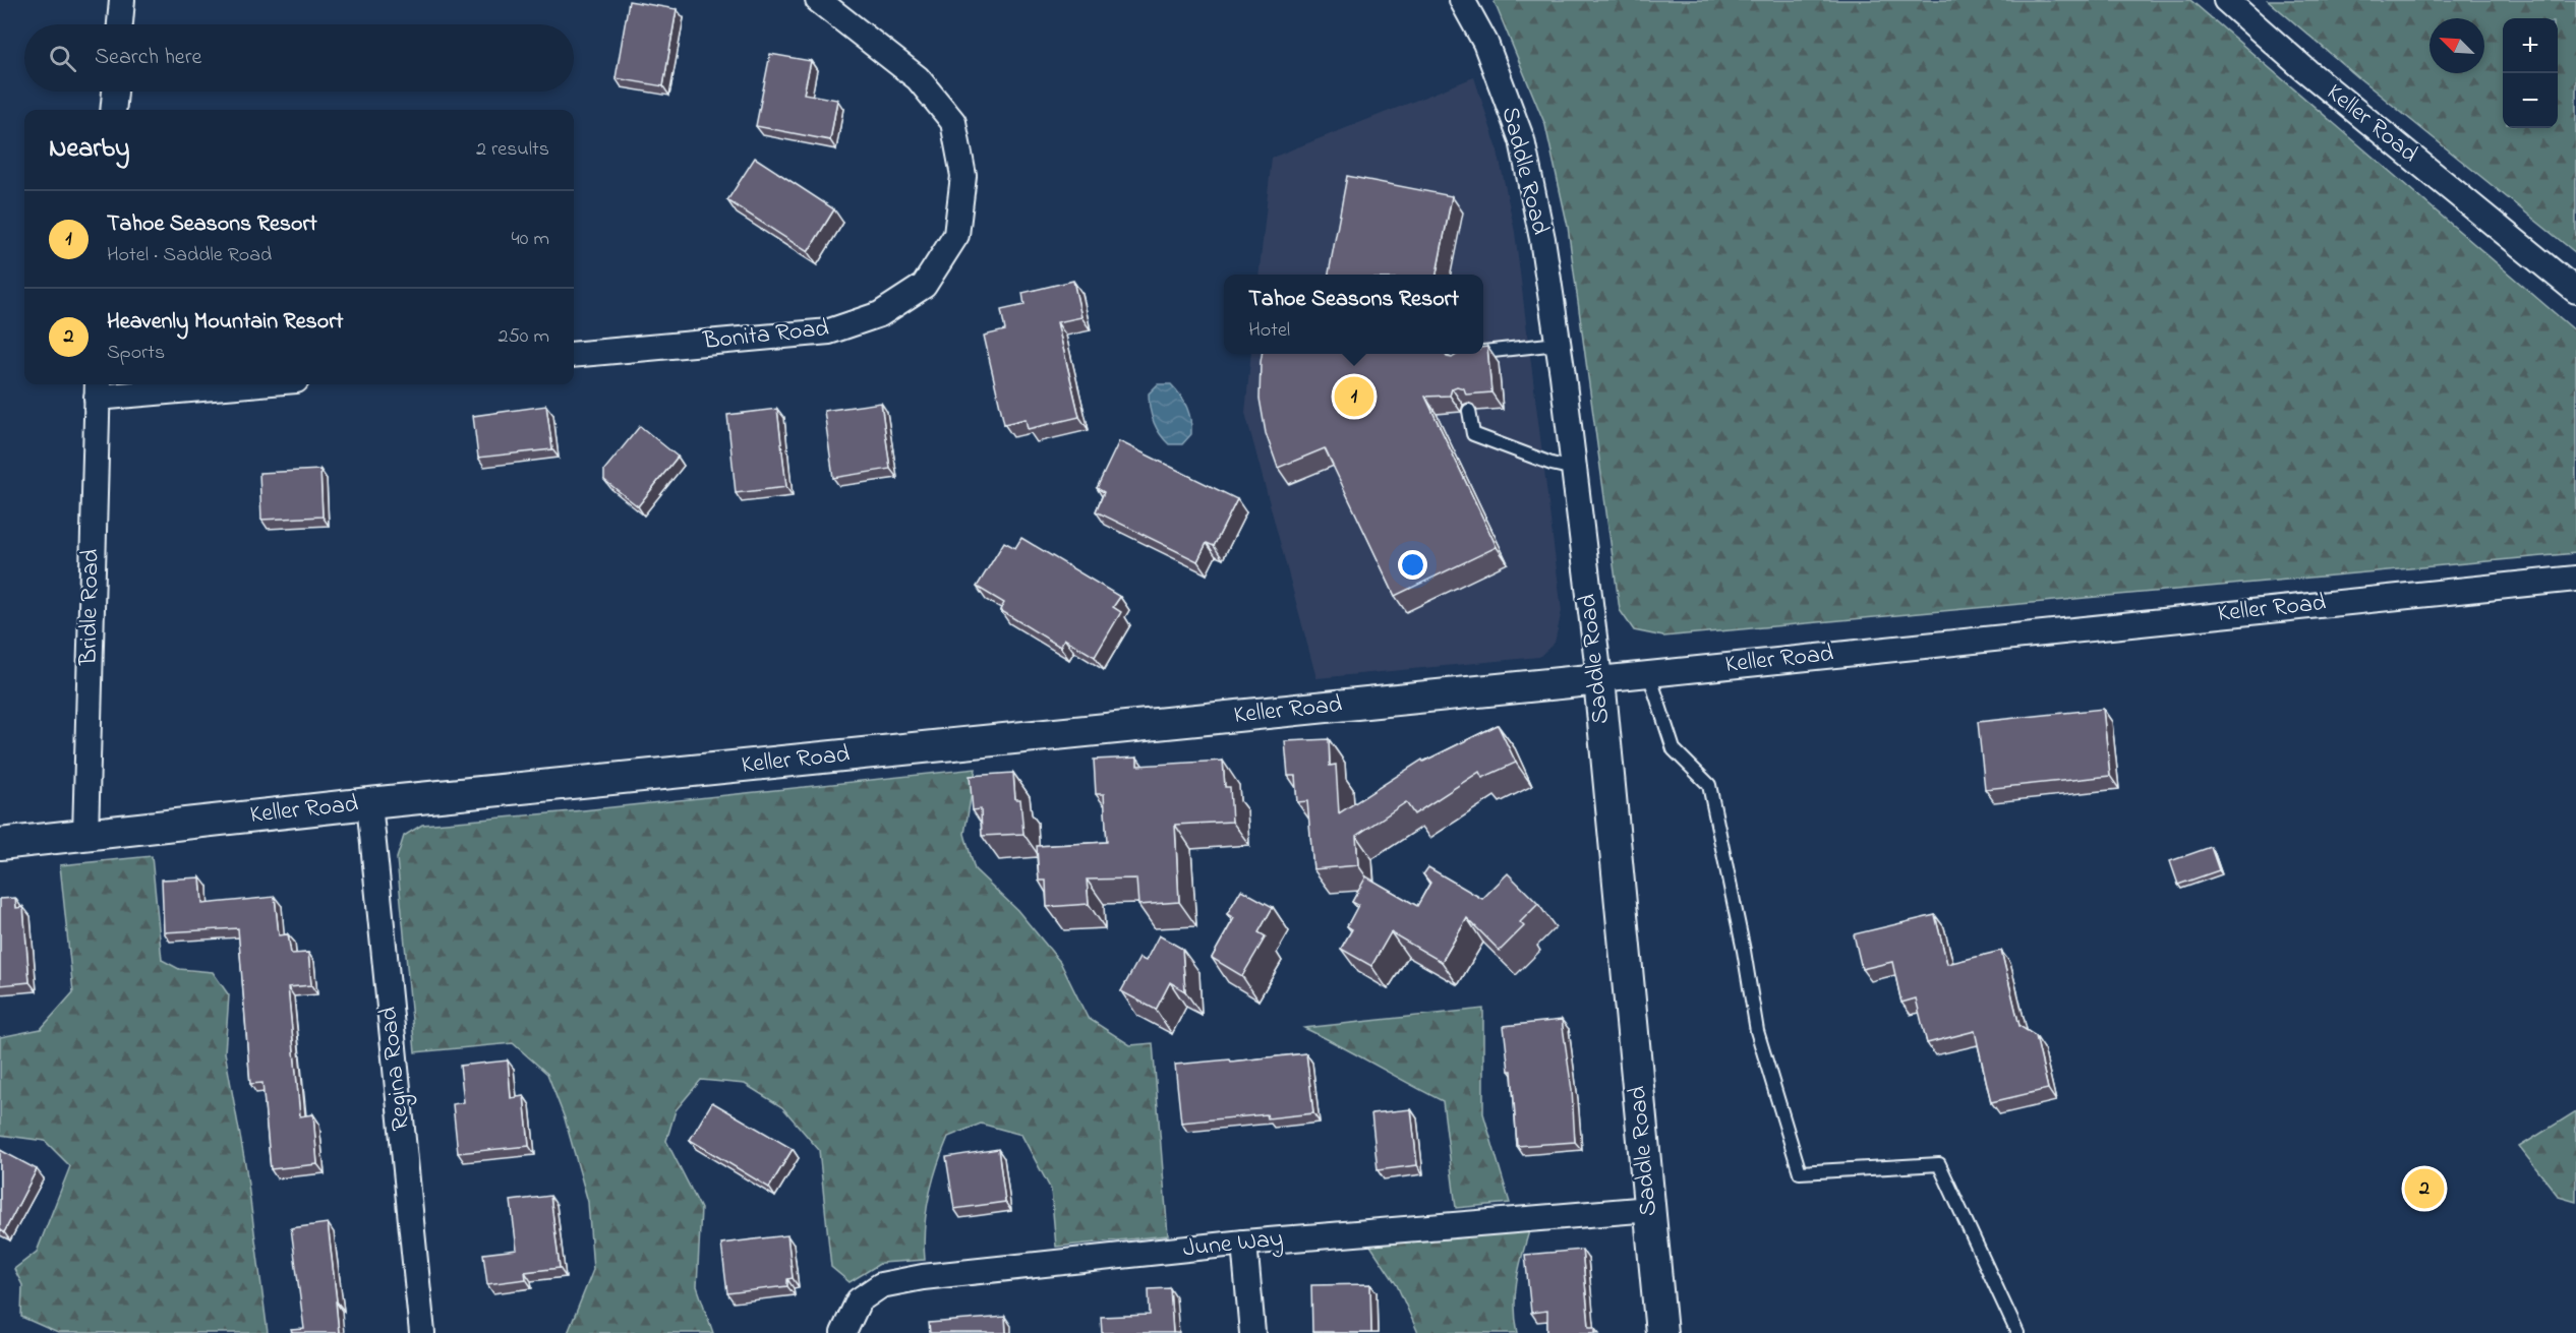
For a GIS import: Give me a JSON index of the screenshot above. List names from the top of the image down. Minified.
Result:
{"streets":{"street":["Keller Road","Saddle Road","Bonita Road","Bridle Road","Regina Road","June Way"]},"crossings":[["Keller Road","Saddle Road"],["Keller Road","Bridle Road"],["Keller Road","Regina Road"],["Saddle Road","June Way"]],"north":"top left","page":{"map_buttons":["+","−"],"search":"Search here","heading":["Nearby","2 results"],"list":[{"mark":"1","name":"Tahoe Seasons Resort","note":"Hotel · Saddle Road","value":"40 m"},{"mark":"2","name":"Heavenly Mountain Resort","note":"Sports","value":"250 m"}],"popup":["Tahoe Seasons Resort","Hotel"],"pins":["1","2"]}}
